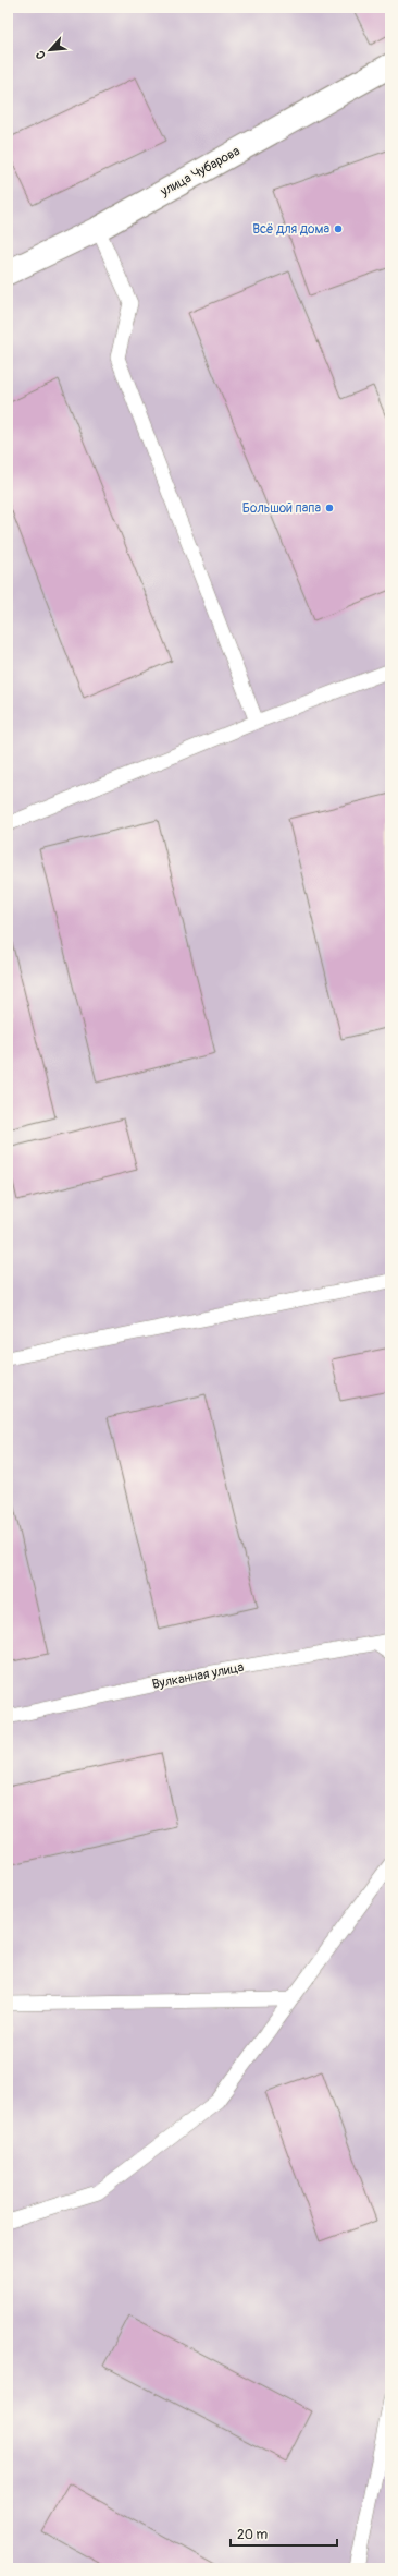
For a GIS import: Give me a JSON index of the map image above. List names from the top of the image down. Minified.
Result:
{"streets":{"street":["улица Чубарова"],"lane":["Вулканная улица"]},"places":["Всё для дома","Большой папа"],"scale_bar":"20 m","north":"bottom left"}
